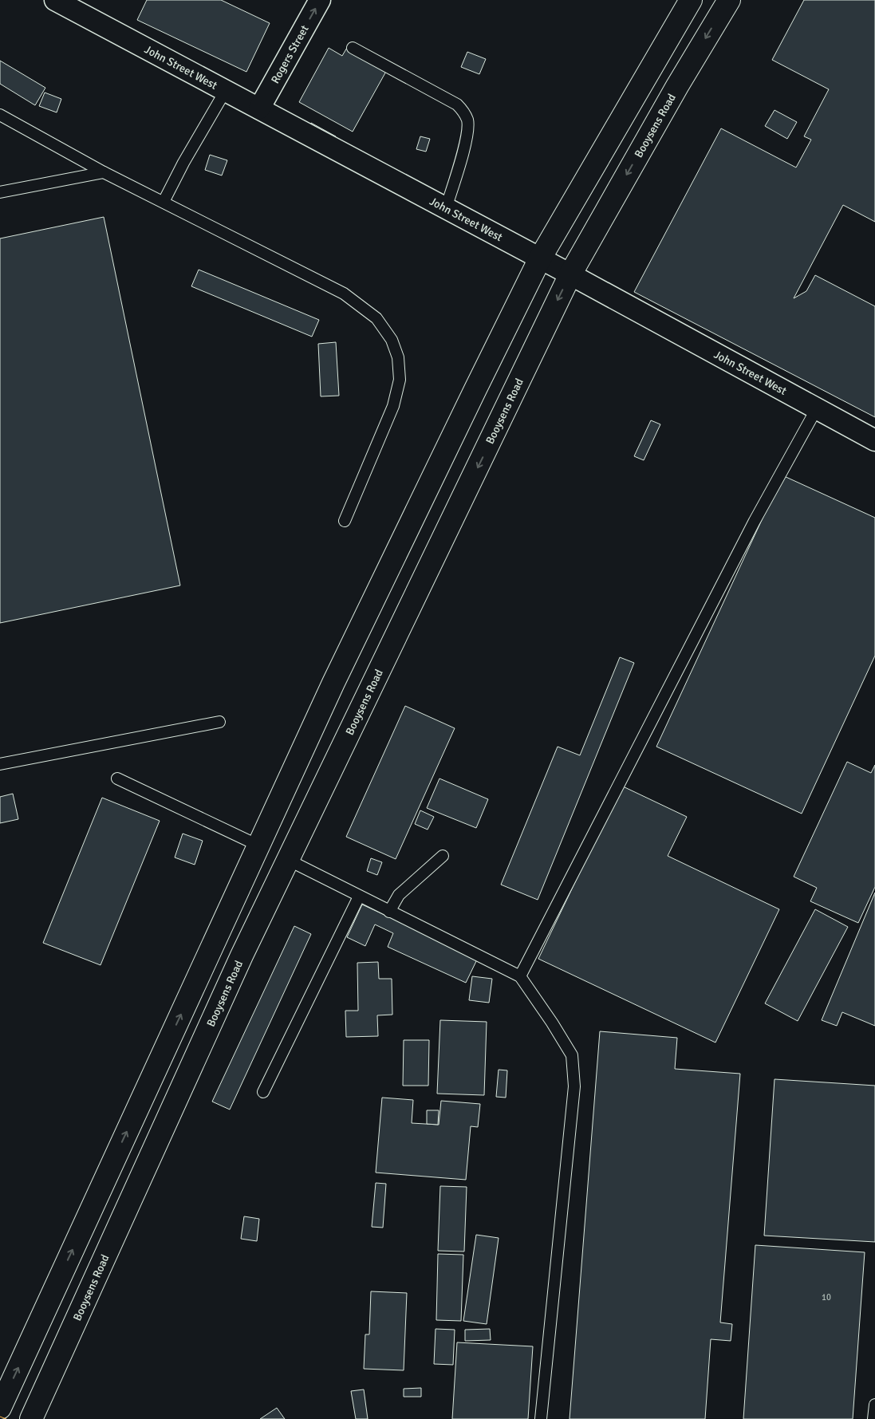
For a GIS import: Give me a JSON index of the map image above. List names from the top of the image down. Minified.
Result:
{"streets":{"main road":["Booysens Road"],"street":["Rogers Street","John Street West"]},"crossings":[["Rogers Street","John Street West"],["John Street West","Booysens Road"]],"one_way":["Rogers Street"],"house_numbers":["10"]}
